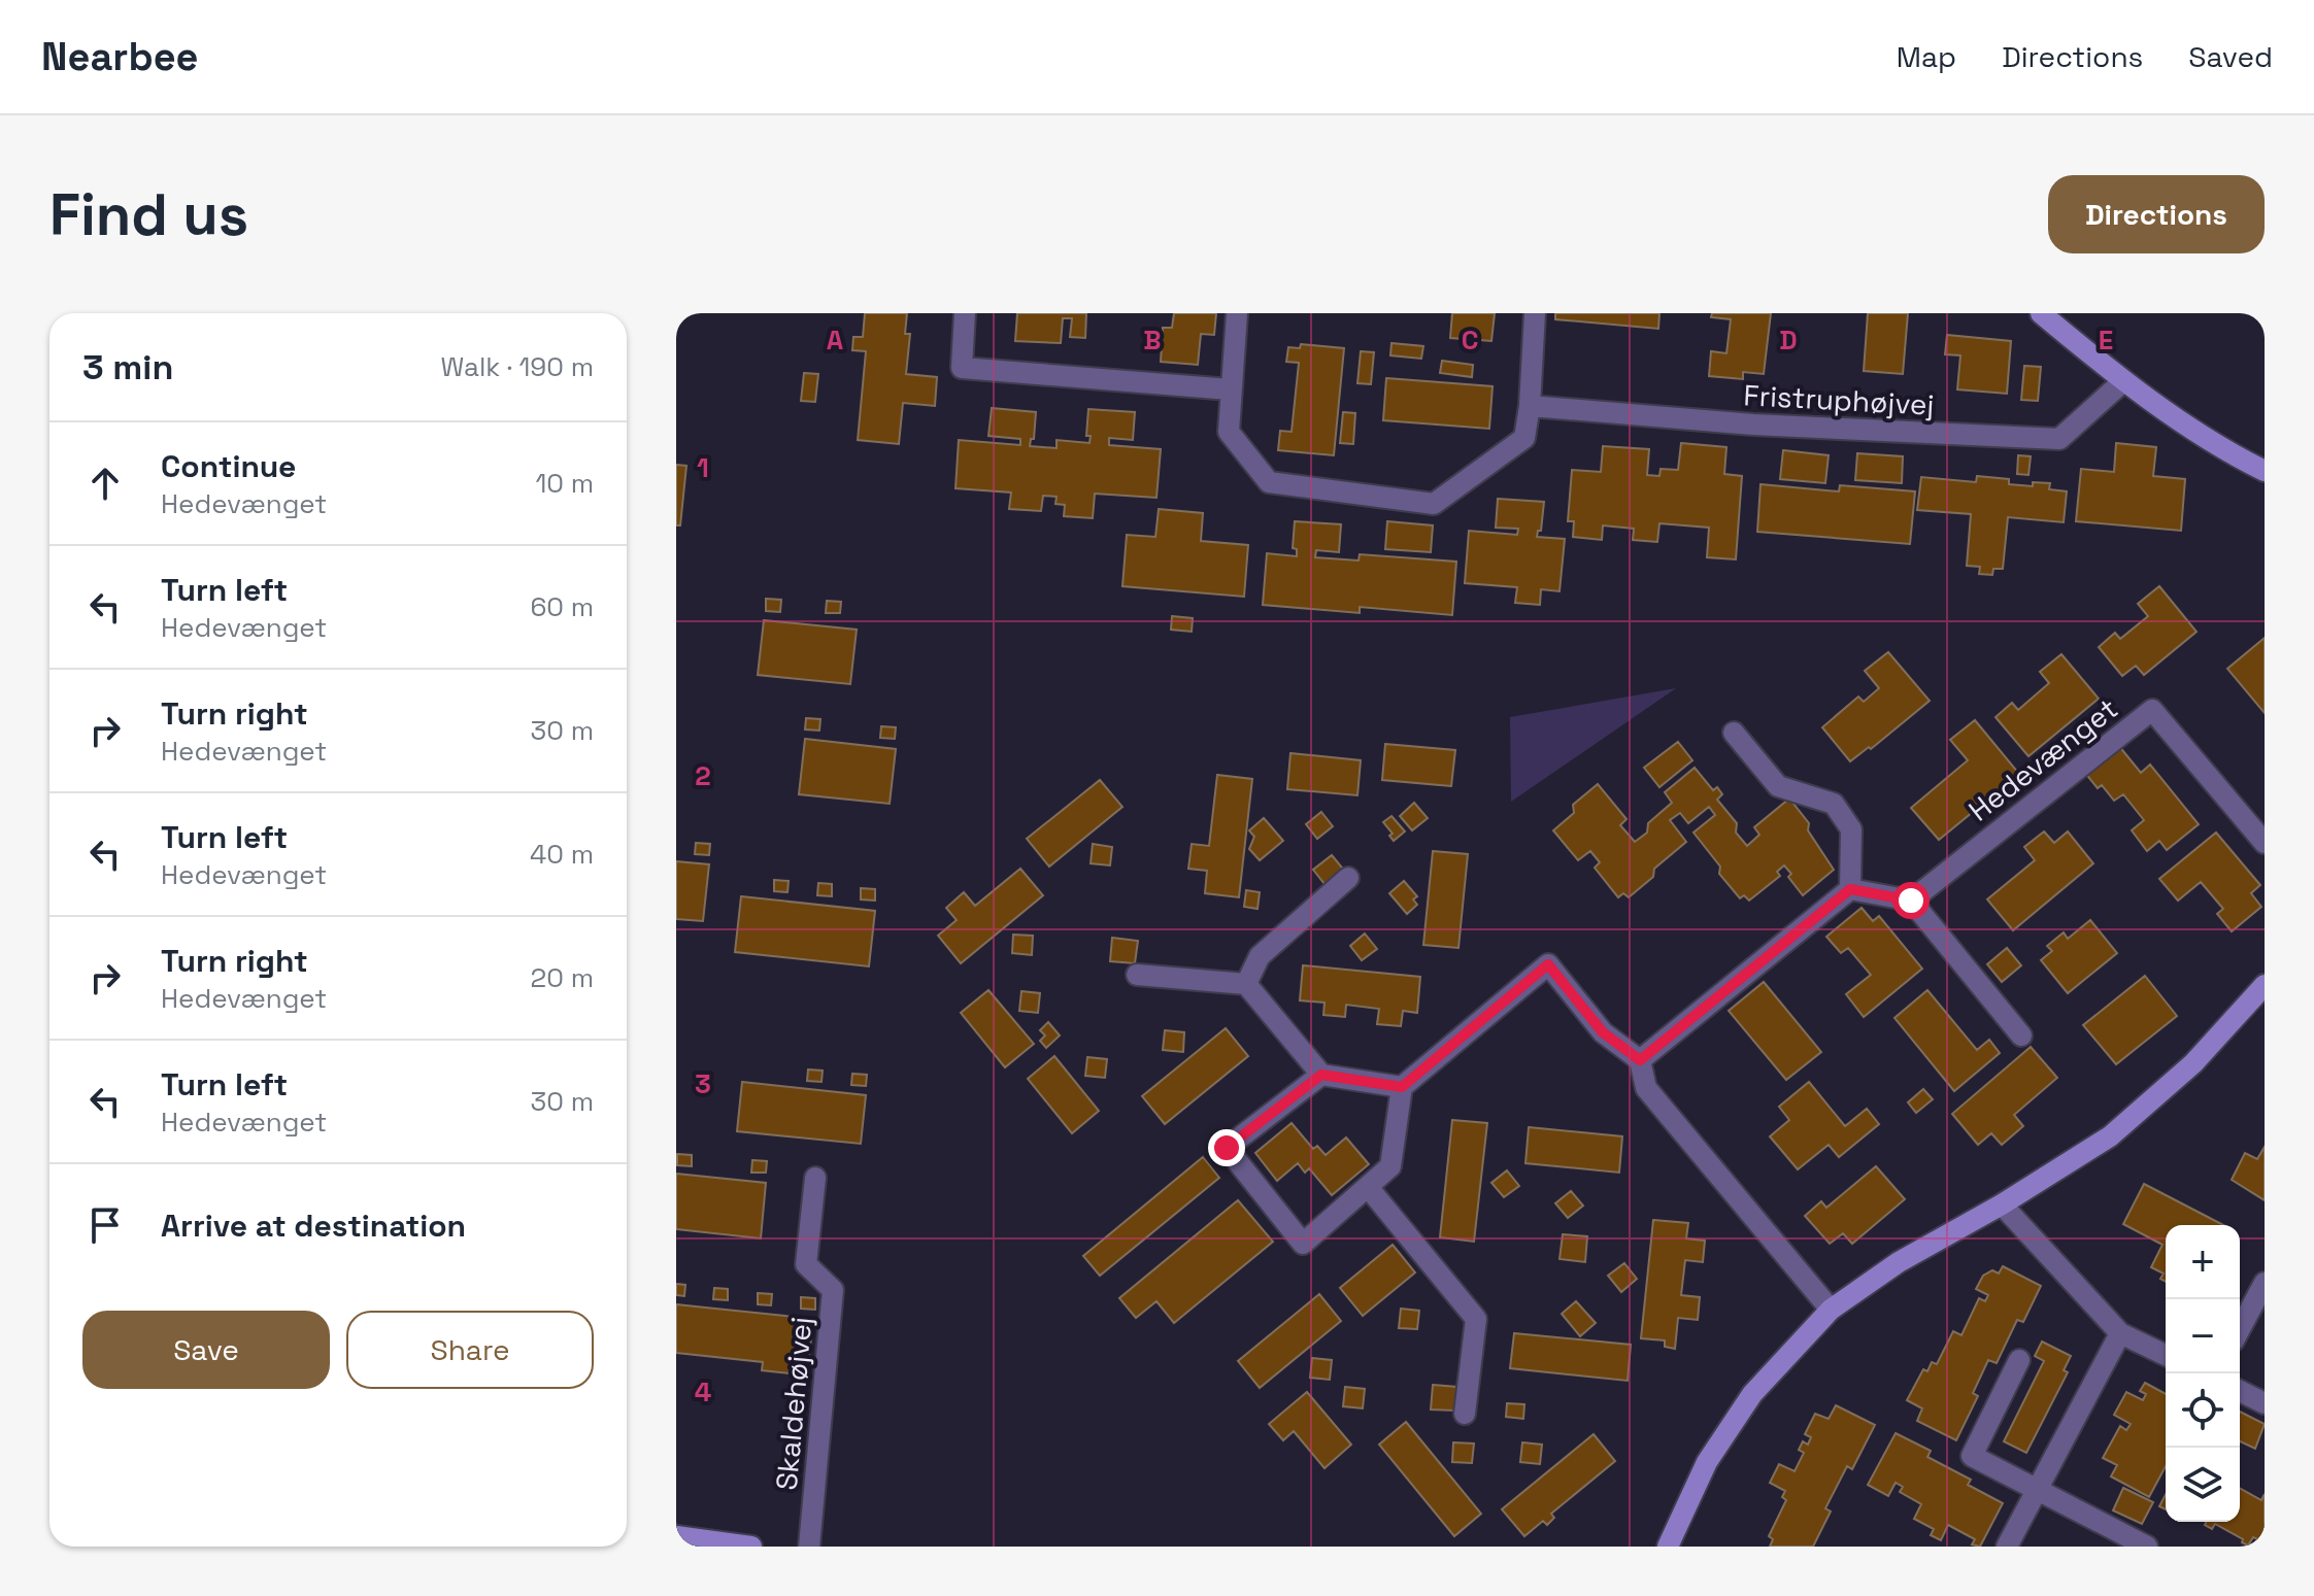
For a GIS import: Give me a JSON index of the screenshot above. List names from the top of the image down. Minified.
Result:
{"streets":{"street":["Fristruphøjvej","Hedevænget","Skaldehøjvej"]},"page":{"header":"Nearbee","nav":["Map","Directions","Saved"],"buttons":["Directions",["Save","Share"]],"title":"Find us","heading":["3 min","Walk · 190 m"],"list":[["Continue","Hedevænget","10 m"],["Turn left","Hedevænget","60 m"],["Turn right","Hedevænget","30 m"],["Turn left","Hedevænget","40 m"],["Turn right","Hedevænget","20 m"],["Turn left","Hedevænget","30 m"],"Arrive at destination"],"map_buttons":["+","−"]},"grid":{"columns":["A","B","C","D","E"],"rows":["1","2","3","4"]}}
